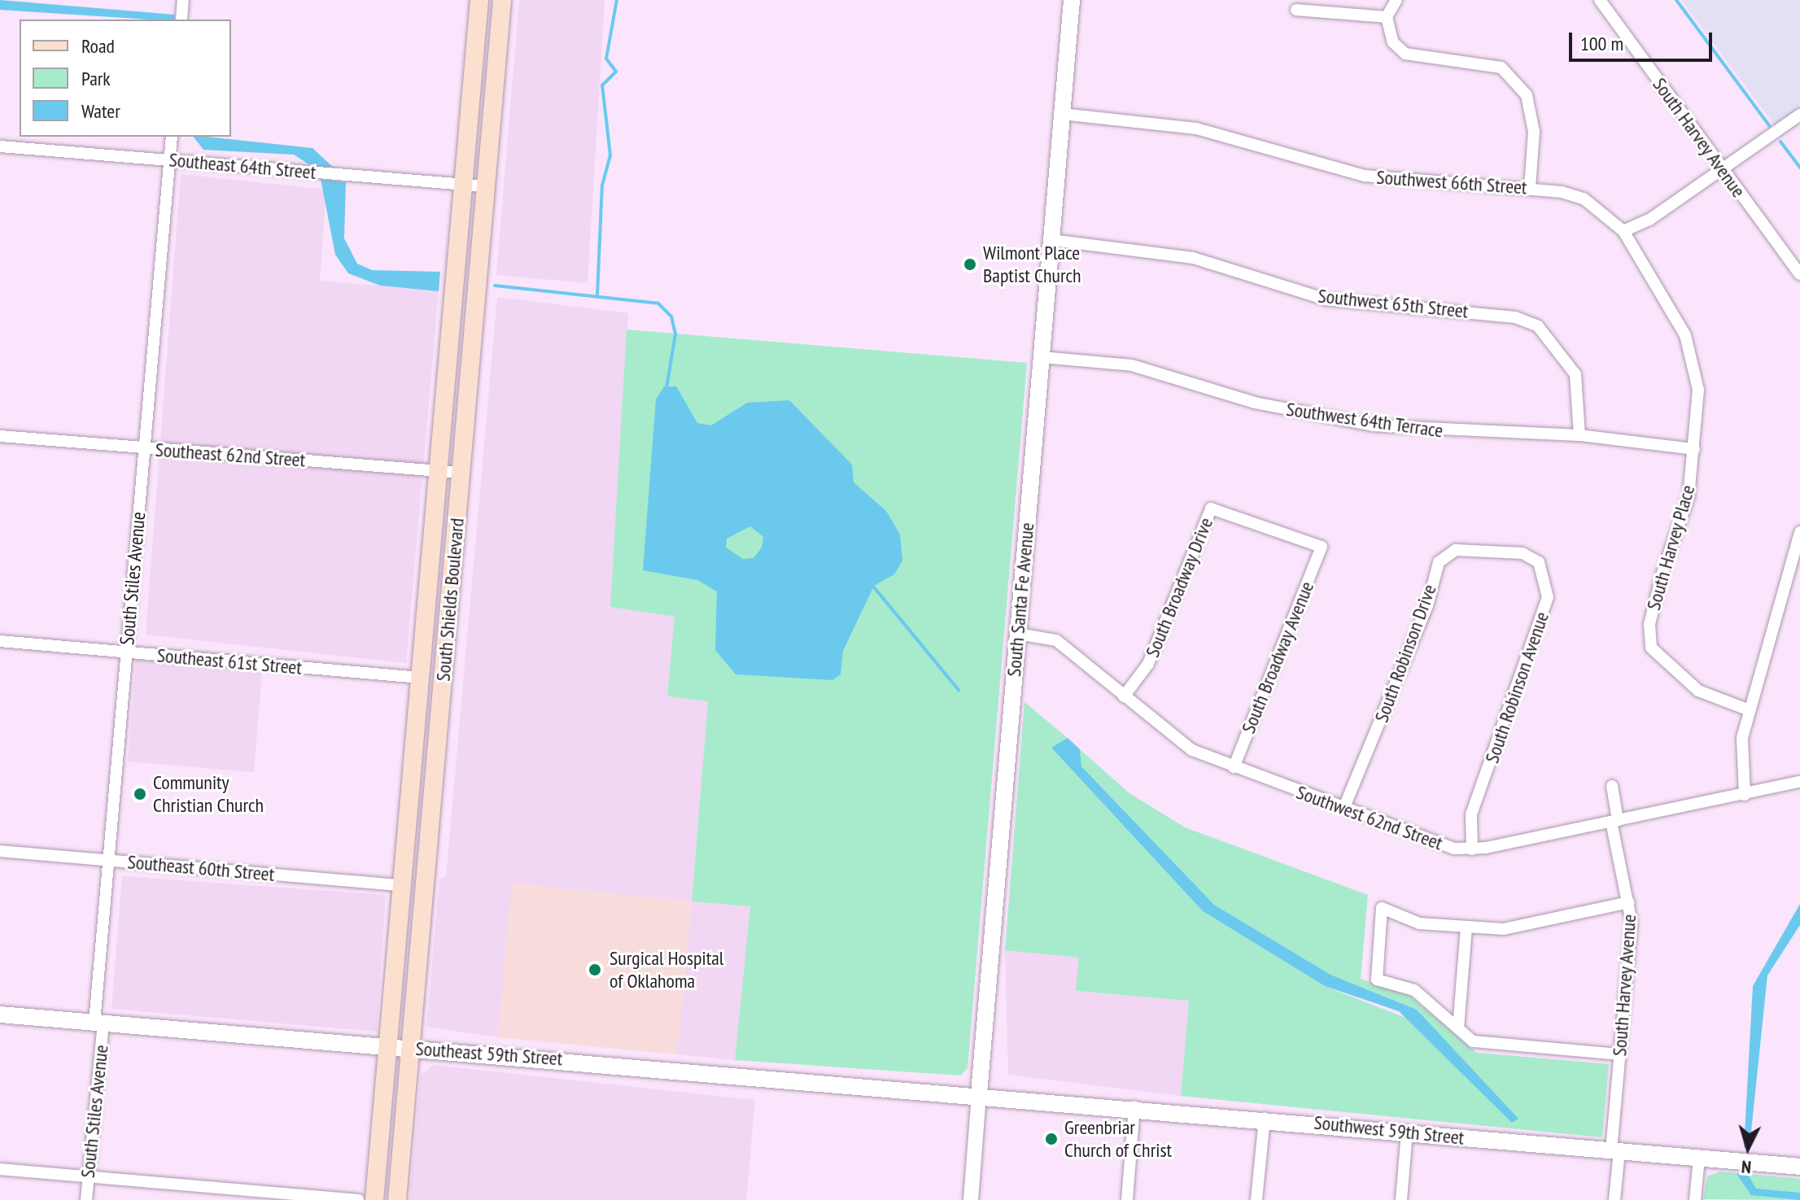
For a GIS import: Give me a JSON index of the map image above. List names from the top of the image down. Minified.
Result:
{"streets":{"main road":["South Shields Boulevard","South Santa Fe Avenue","Southeast 59th Street","Southwest 59th Street"],"street":["South Harvey Avenue","Southeast 64th Street","Southwest 66th Street","Southwest 65th Street","Southwest 64th Terrace","Southeast 62nd Street","South Harvey Place","South Stiles Avenue","South Broadway Drive","South Robinson Drive","South Broadway Avenue","Southeast 61st Street","South Robinson Avenue","Southwest 62nd Street","Southeast 60th Street"]},"crossings":[["South Harvey Avenue","Southwest 62nd Street"],["South Harvey Avenue","Southwest 59th Street"],["Southeast 64th Street","South Stiles Avenue"],["Southeast 64th Street","South Shields Boulevard"],["Southwest 66th Street","South Harvey Place"],["Southwest 66th Street","South Santa Fe Avenue"],["Southwest 65th Street","Southwest 64th Terrace"],["Southwest 65th Street","South Santa Fe Avenue"],["Southwest 64th Terrace","South Harvey Place"],["Southwest 64th Terrace","South Santa Fe Avenue"],["Southeast 62nd Street","South Stiles Avenue"],["Southeast 62nd Street","South Shields Boulevard"],["South Stiles Avenue","Southeast 61st Street"],["South Stiles Avenue","Southeast 60th Street"],["South Stiles Avenue","Southeast 59th Street"],["South Broadway Drive","South Broadway Avenue"],["South Broadway Drive","Southwest 62nd Street"],["South Shields Boulevard","Southeast 61st Street"],["South Shields Boulevard","Southeast 60th Street"],["South Shields Boulevard","Southeast 59th Street"],["South Santa Fe Avenue","Southwest 62nd Street"],["South Santa Fe Avenue","Southeast 59th Street"],["South Santa Fe Avenue","Southwest 59th Street"],["South Robinson Drive","South Robinson Avenue"],["South Robinson Drive","Southwest 62nd Street"],["South Broadway Avenue","Southwest 62nd Street"],["South Robinson Avenue","Southwest 62nd Street"],["Southeast 59th Street","Southwest 59th Street"]],"places":["Wilmont Place Baptist Church","Community Christian Church","Surgical Hospital of Oklahoma","Greenbriar Church of Christ"],"legend":["Road","Park","Water"],"scale_bar":"100 m","north":"bottom"}
